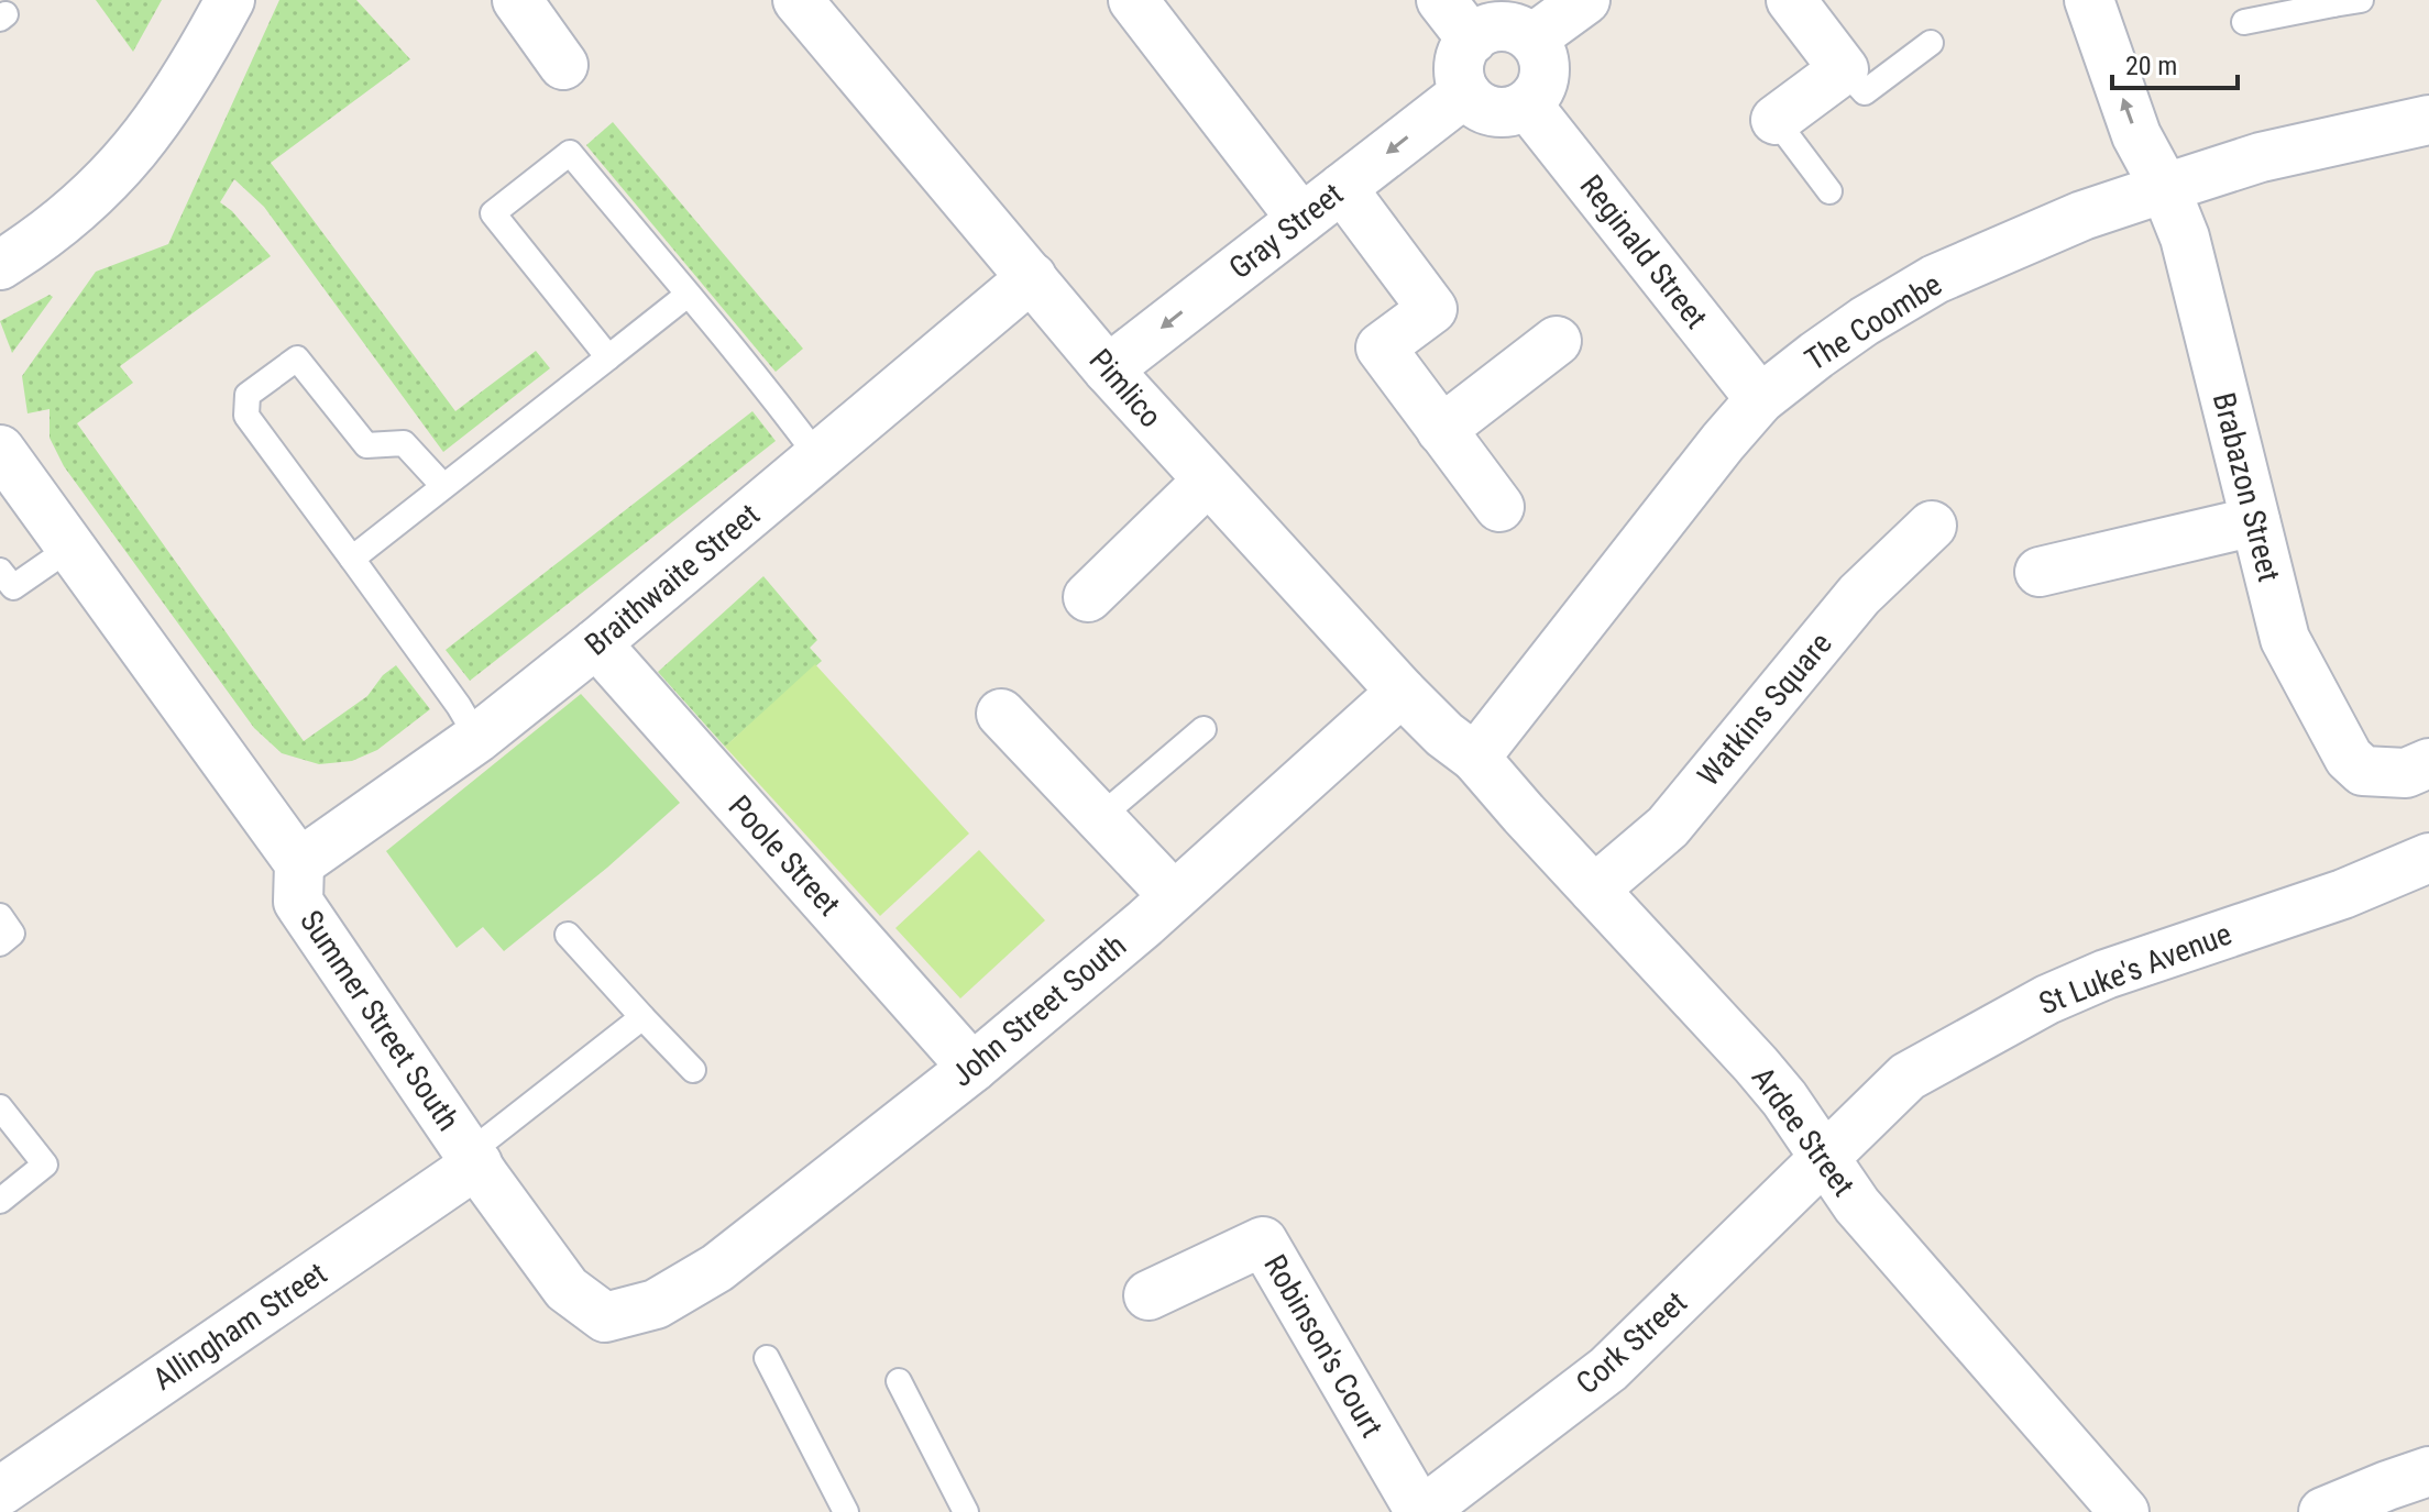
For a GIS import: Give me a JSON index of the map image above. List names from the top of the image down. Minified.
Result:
{"streets":{"street":["Gray Street","Reginald Street","The Coombe","Pimlico","Brabazon Street","Braithwaite Street","Watkins Square","Poole Street","St Luke's Avenue","John Street South","Summer Street South","Ardee Street","Allingham Street","Cork Street","Robinson's Court"]},"crossings":[["Gray Street","Reginald Street"],["Gray Street","Pimlico"],["Reginald Street","The Coombe"],["The Coombe","Pimlico"],["The Coombe","Brabazon Street"],["The Coombe","Ardee Street"],["Pimlico","Braithwaite Street"],["Pimlico","John Street South"],["Pimlico","Ardee Street"],["Braithwaite Street","Poole Street"],["Braithwaite Street","Summer Street South"],["Watkins Square","Ardee Street"],["Poole Street","John Street South"],["St Luke's Avenue","Ardee Street"],["St Luke's Avenue","Cork Street"],["John Street South","Summer Street South"],["Summer Street South","Allingham Street"],["Ardee Street","Cork Street"],["Cork Street","Robinson's Court"]],"one_way":["Gray Street"],"scale_bar":"20 m"}
